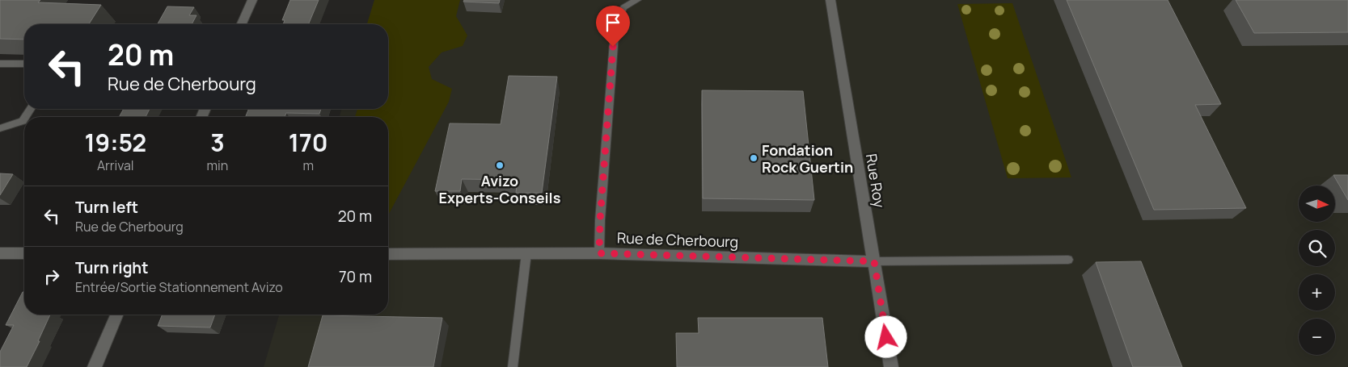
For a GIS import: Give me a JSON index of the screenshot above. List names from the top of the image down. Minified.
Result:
{"streets":{"street":["Rue Roy","Rue de Cherbourg"]},"crossings":[["Rue Roy","Rue de Cherbourg"]],"places":["Fondation Rock Guertin","Avizo Experts-Conseils"],"north":"right","page":{"turn":["20 m","Rue de Cherbourg"],"eta":["19:52","Arrival","3","min","170","m"],"map_buttons":["+","−"],"list":[{"name":"Turn left","note":"Rue de Cherbourg","value":"20 m"},{"name":"Turn right","note":"Entrée/Sortie Stationnement Avizo","value":"70 m"}]}}
